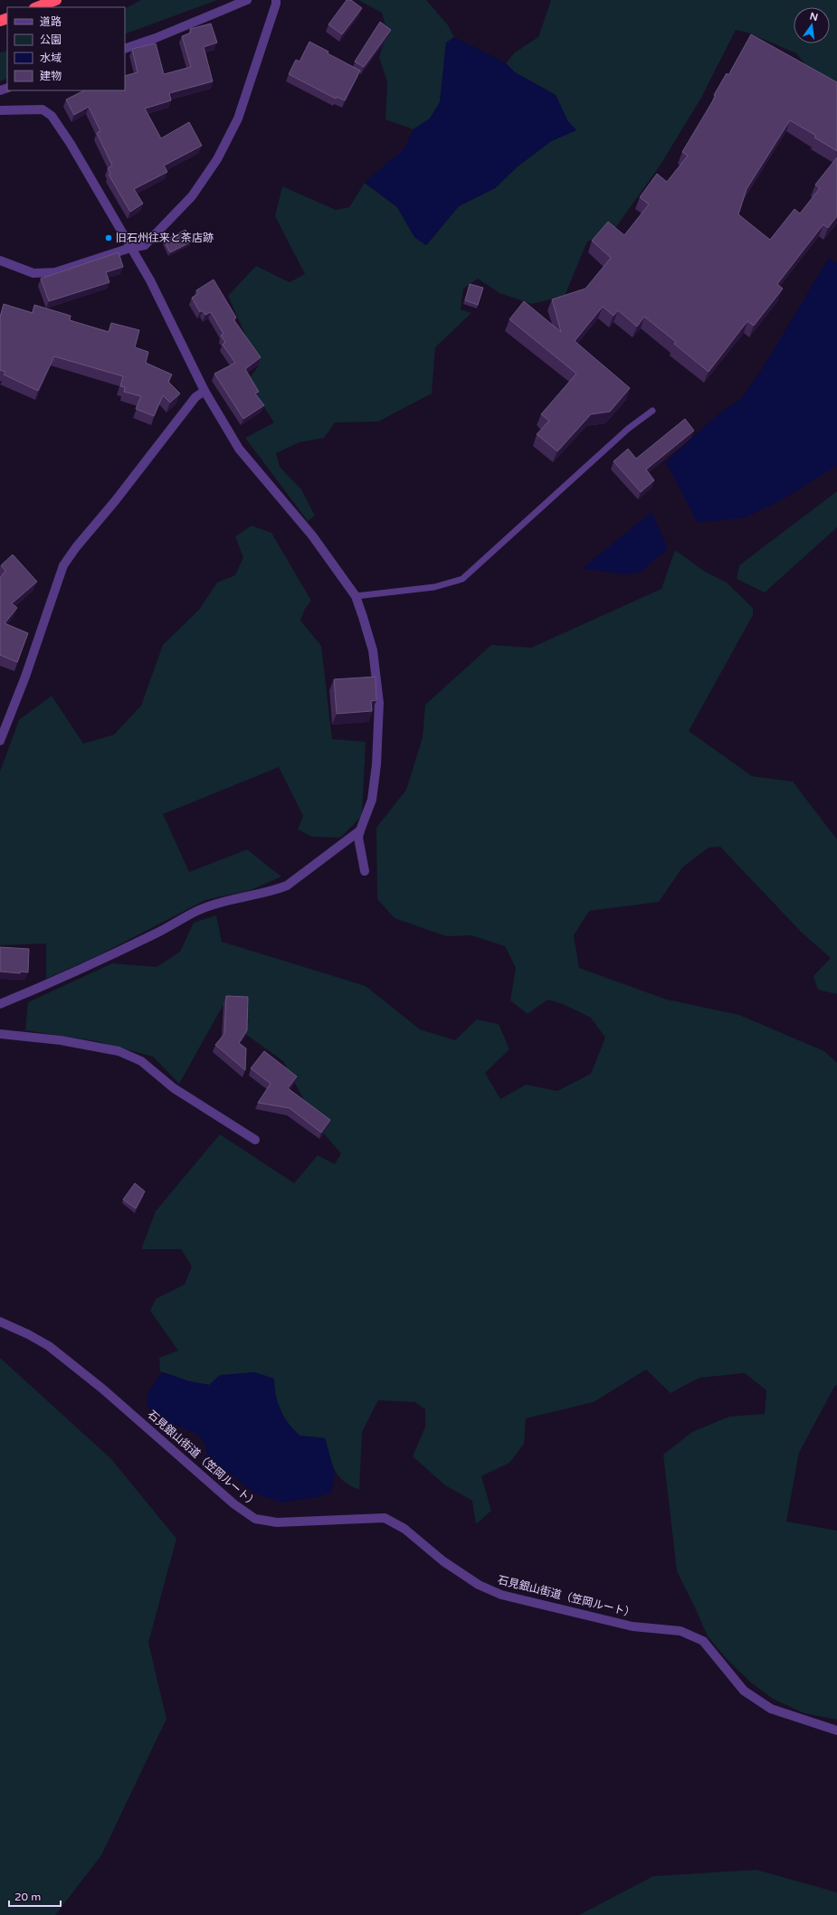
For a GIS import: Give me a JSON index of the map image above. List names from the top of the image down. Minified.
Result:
{"streets":{"street":["石見銀山街道（笠岡ルート）"]},"places":["旧石州往来と茶店跡"],"legend":["道路","公園","水域","建物"],"scale_bar":"20 m","north":"top"}
